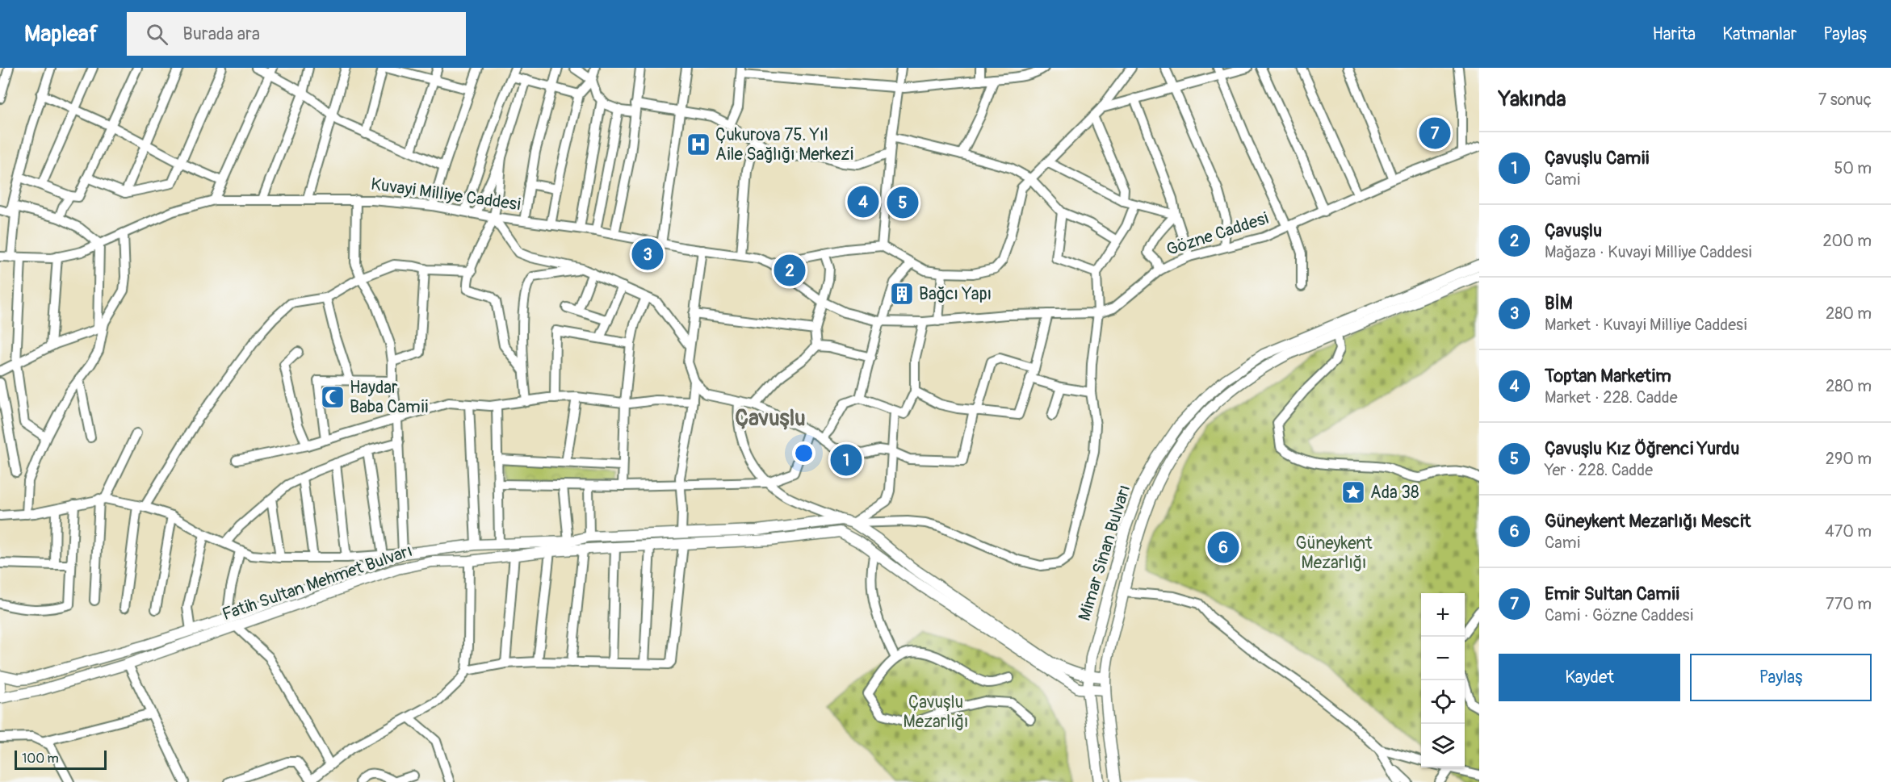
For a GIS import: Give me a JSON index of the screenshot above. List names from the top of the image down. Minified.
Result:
{"streets":{"main road":["Mimar Sinan Bulvarı","Fatih Sultan Mehmet Bulvarı"],"street":["Kuvayi Milliye Caddesi","Gözne Caddesi"]},"crossings":[["Kuvayi Milliye Caddesi","Gözne Caddesi"],["Mimar Sinan Bulvarı","Fatih Sultan Mehmet Bulvarı"]],"districts":["Çavuşlu"],"parks":["Güneykent Mezarlığı","Çavuşlu Mezarlığı"],"places":{"hospital":["Çukurova 75. Yıl Aile Sağlığı Merkezi"],"building":["Bağcı Yapı"],"mosque":["Haydar Baba Camii"],"place":["Ada 38"]},"scale_bar":"100 m","page":{"header":"Mapleaf","search":"Burada ara","nav":["Harita","Katmanlar","Paylaş"],"heading":["Yakında","7 sonuç"],"pins":["7","4","5","3","2","1","6"],"list":[{"mark":"1","name":"Çavuşlu Camii","note":"Cami","value":"50 m"},{"mark":"2","name":"Çavuşlu","note":"Mağaza · Kuvayi Milliye Caddesi","value":"200 m"},{"mark":"3","name":"BİM","note":"Market · Kuvayi Milliye Caddesi","value":"280 m"},{"mark":"4","name":"Toptan Marketim","note":"Market · 228. Cadde","value":"280 m"},{"mark":"5","name":"Çavuşlu Kız Öğrenci Yurdu","note":"Yer · 228. Cadde","value":"290 m"},{"mark":"6","name":"Güneykent Mezarlığı Mescit","note":"Cami","value":"470 m"},{"mark":"7","name":"Emir Sultan Camii","note":"Cami · Gözne Caddesi","value":"770 m"}],"map_buttons":["+","−"],"buttons":["Kaydet","Paylaş"],"scale":"100 m"}}
